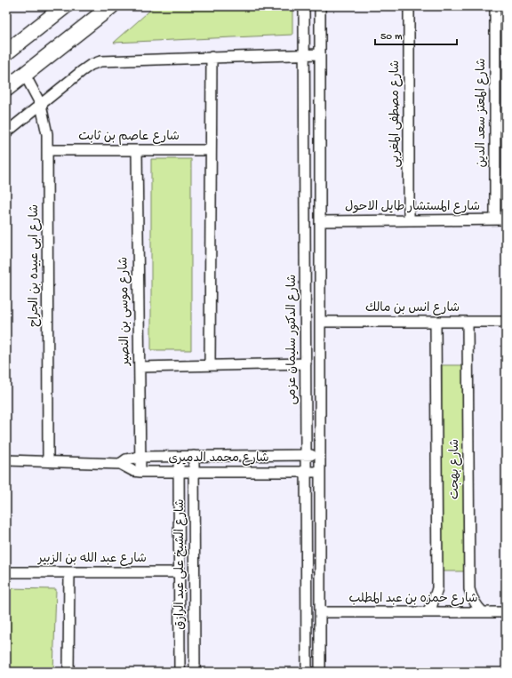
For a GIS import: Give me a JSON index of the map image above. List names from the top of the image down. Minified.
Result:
{"streets":{"street":["شارع المعتز سعد الدين","شارع مصطفى المغربى","شارع عاصم بن ثابت","شارع المستشار طايل الاحول","شارع ابى عبيده بن الجراح","شارع انس بن مالك","شارع موسى بن النصير","شارع الدكتور سليمان عزمى","شارع محمد الدميرى","شارع بهجت","شارع عبد الله بن الزبير","شارع الشيخ على عبد الرازق","شارع حمزه بن عبد المطلب"]},"crossings":[["شارع المعتز سعد الدين","شارع المستشار طايل الاحول"],["شارع مصطفى المغربى","شارع المستشار طايل الاحول"],["شارع عاصم بن ثابت","شارع ابى عبيده بن الجراح"],["شارع عاصم بن ثابت","شارع موسى بن النصير"],["شارع ابى عبيده بن الجراح","شارع محمد الدميرى"],["شارع انس بن مالك","شارع بهجت"],["شارع موسى بن النصير","شارع محمد الدميرى"],["شارع الدكتور سليمان عزمى","شارع محمد الدميرى"],["شارع محمد الدميرى","شارع الشيخ على عبد الرازق"],["شارع بهجت","شارع حمزه بن عبد المطلب"],["شارع عبد الله بن الزبير","شارع الشيخ على عبد الرازق"]],"scale_bar":"50 m"}
